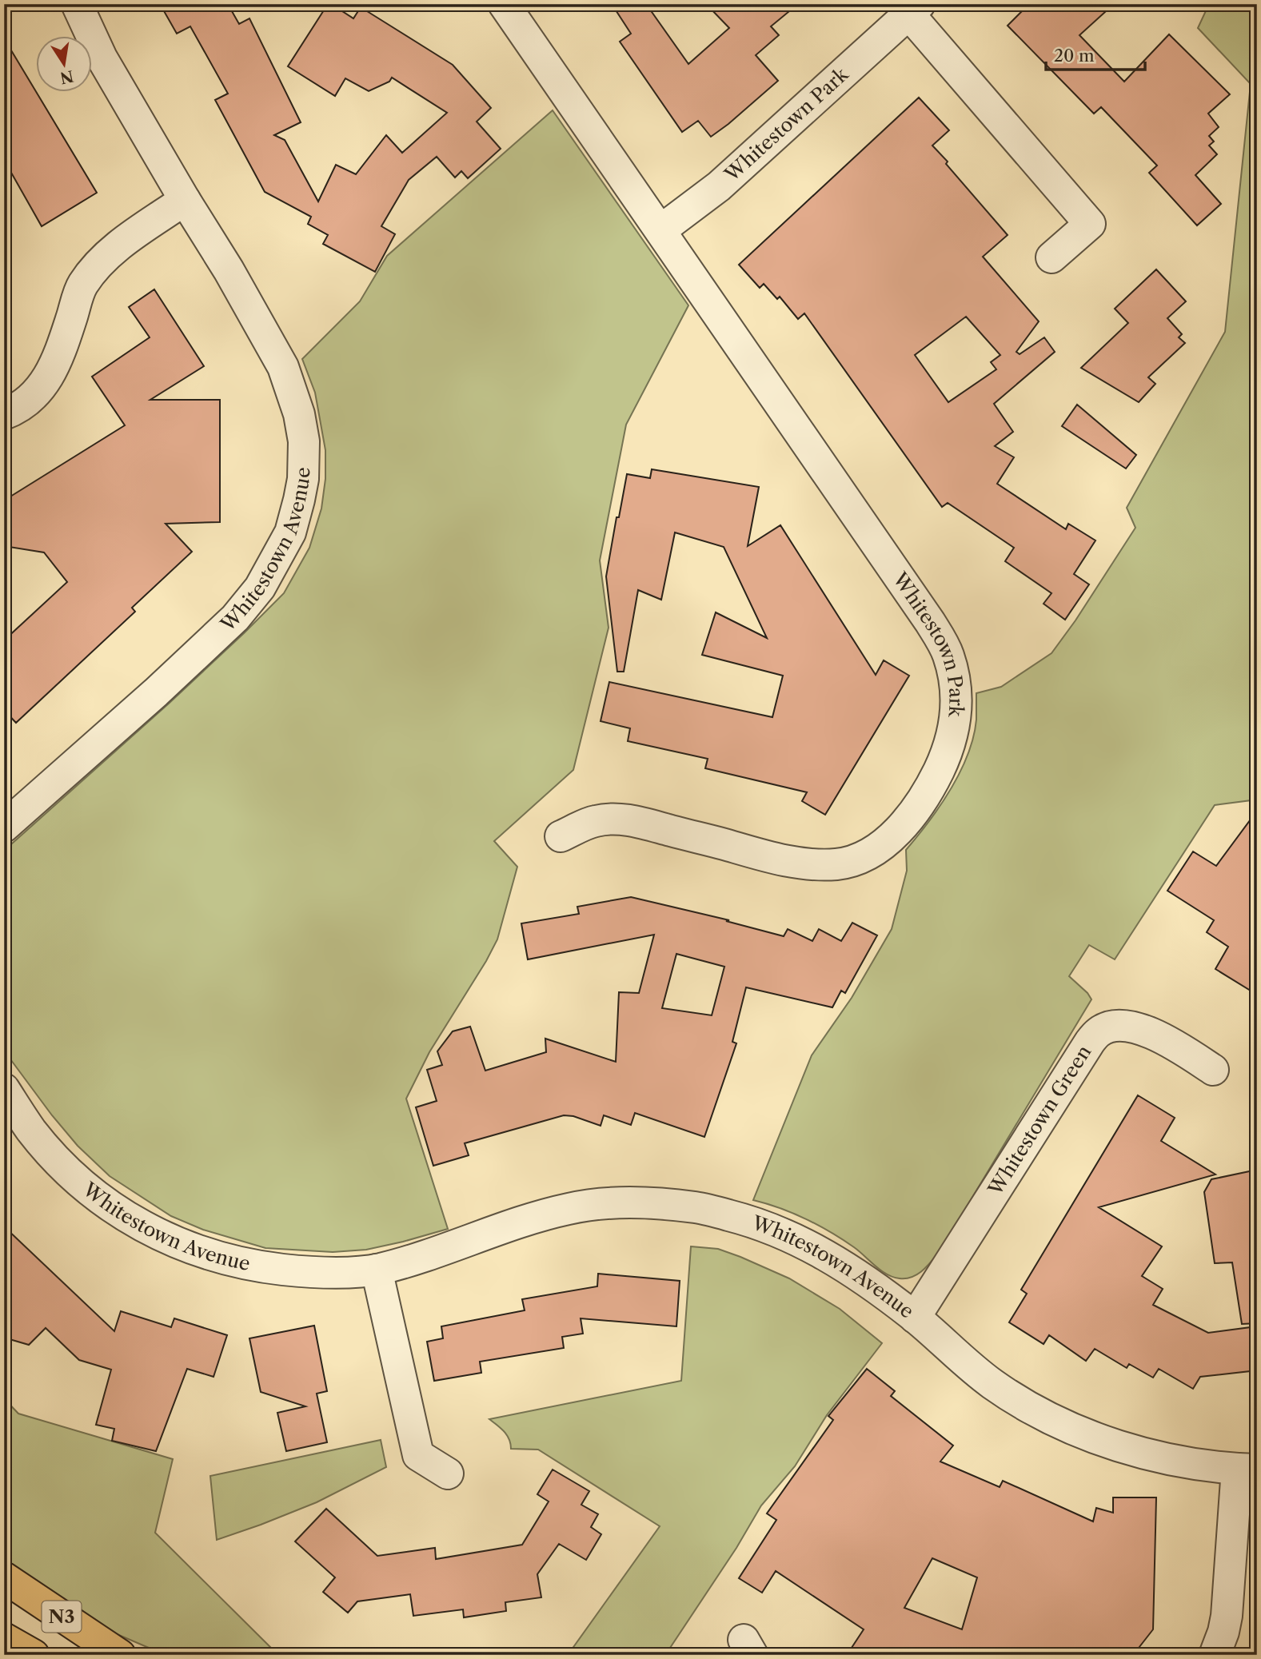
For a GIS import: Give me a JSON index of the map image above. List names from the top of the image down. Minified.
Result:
{"streets":{"highway":["N3"],"street":["Whitestown Park","Whitestown Avenue","Whitestown Green"]},"crossings":[["Whitestown Avenue","Whitestown Green"]],"scale_bar":"20 m","north":"bottom"}
